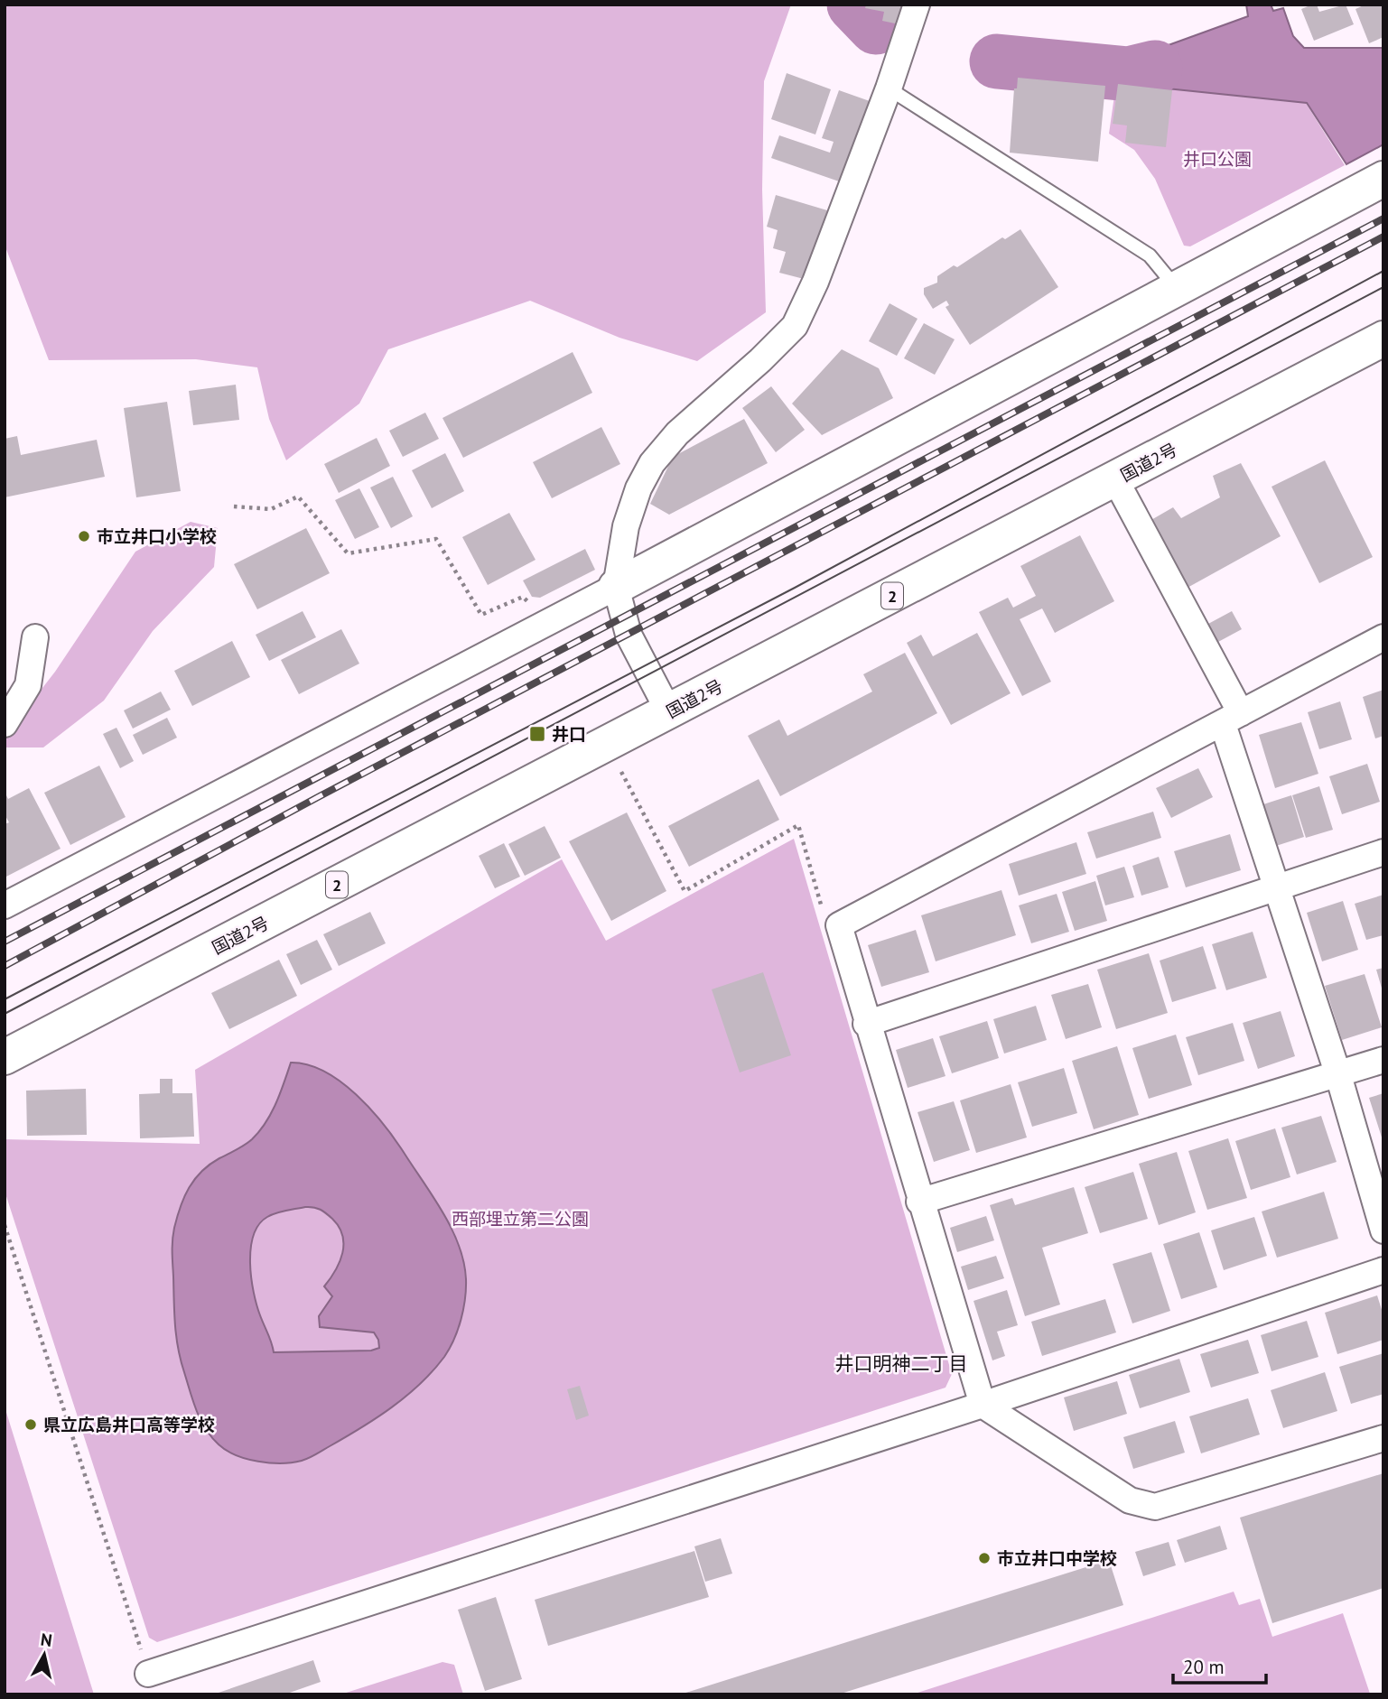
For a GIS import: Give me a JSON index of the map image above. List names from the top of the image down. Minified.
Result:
{"streets":{"main road":["国道2号","2"]},"districts":["井口明神二丁目"],"parks":["井口公園","西部埋立第二公園"],"places":{"other":["市立井口小学校","県立広島井口高等学校","市立井口中学校"],"transit":["井口"]},"scale_bar":"20 m","north":"top"}
